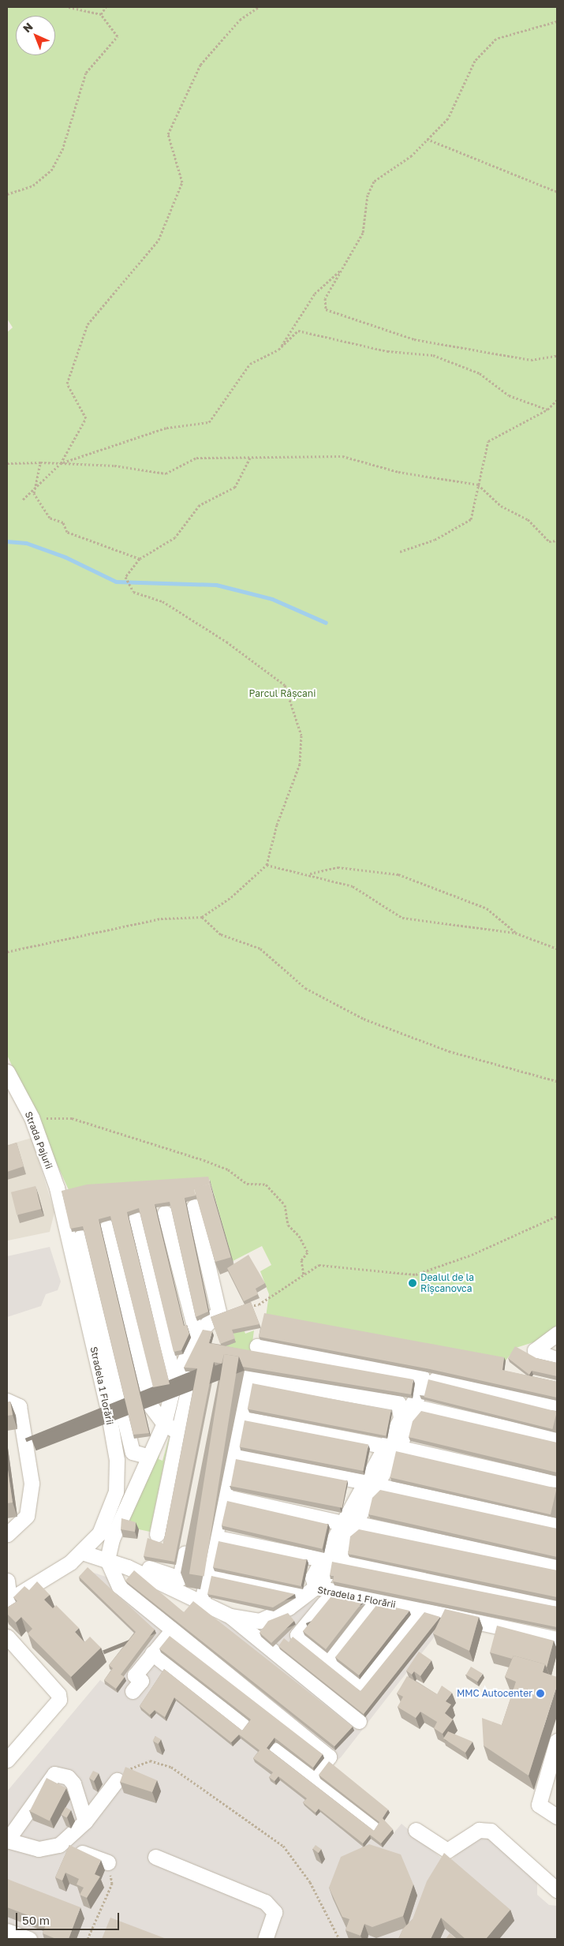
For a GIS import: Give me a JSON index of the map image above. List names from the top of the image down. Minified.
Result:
{"streets":{"street":["Strada Pajurii","Stradela 1 Florării"]},"crossings":[["Strada Pajurii","Stradela 1 Florării"]],"parks":["Parcul Râșcani"],"places":["Dealul de la Rîșcanovca","MMC Autocenter"],"scale_bar":"50 m","north":"top left"}
